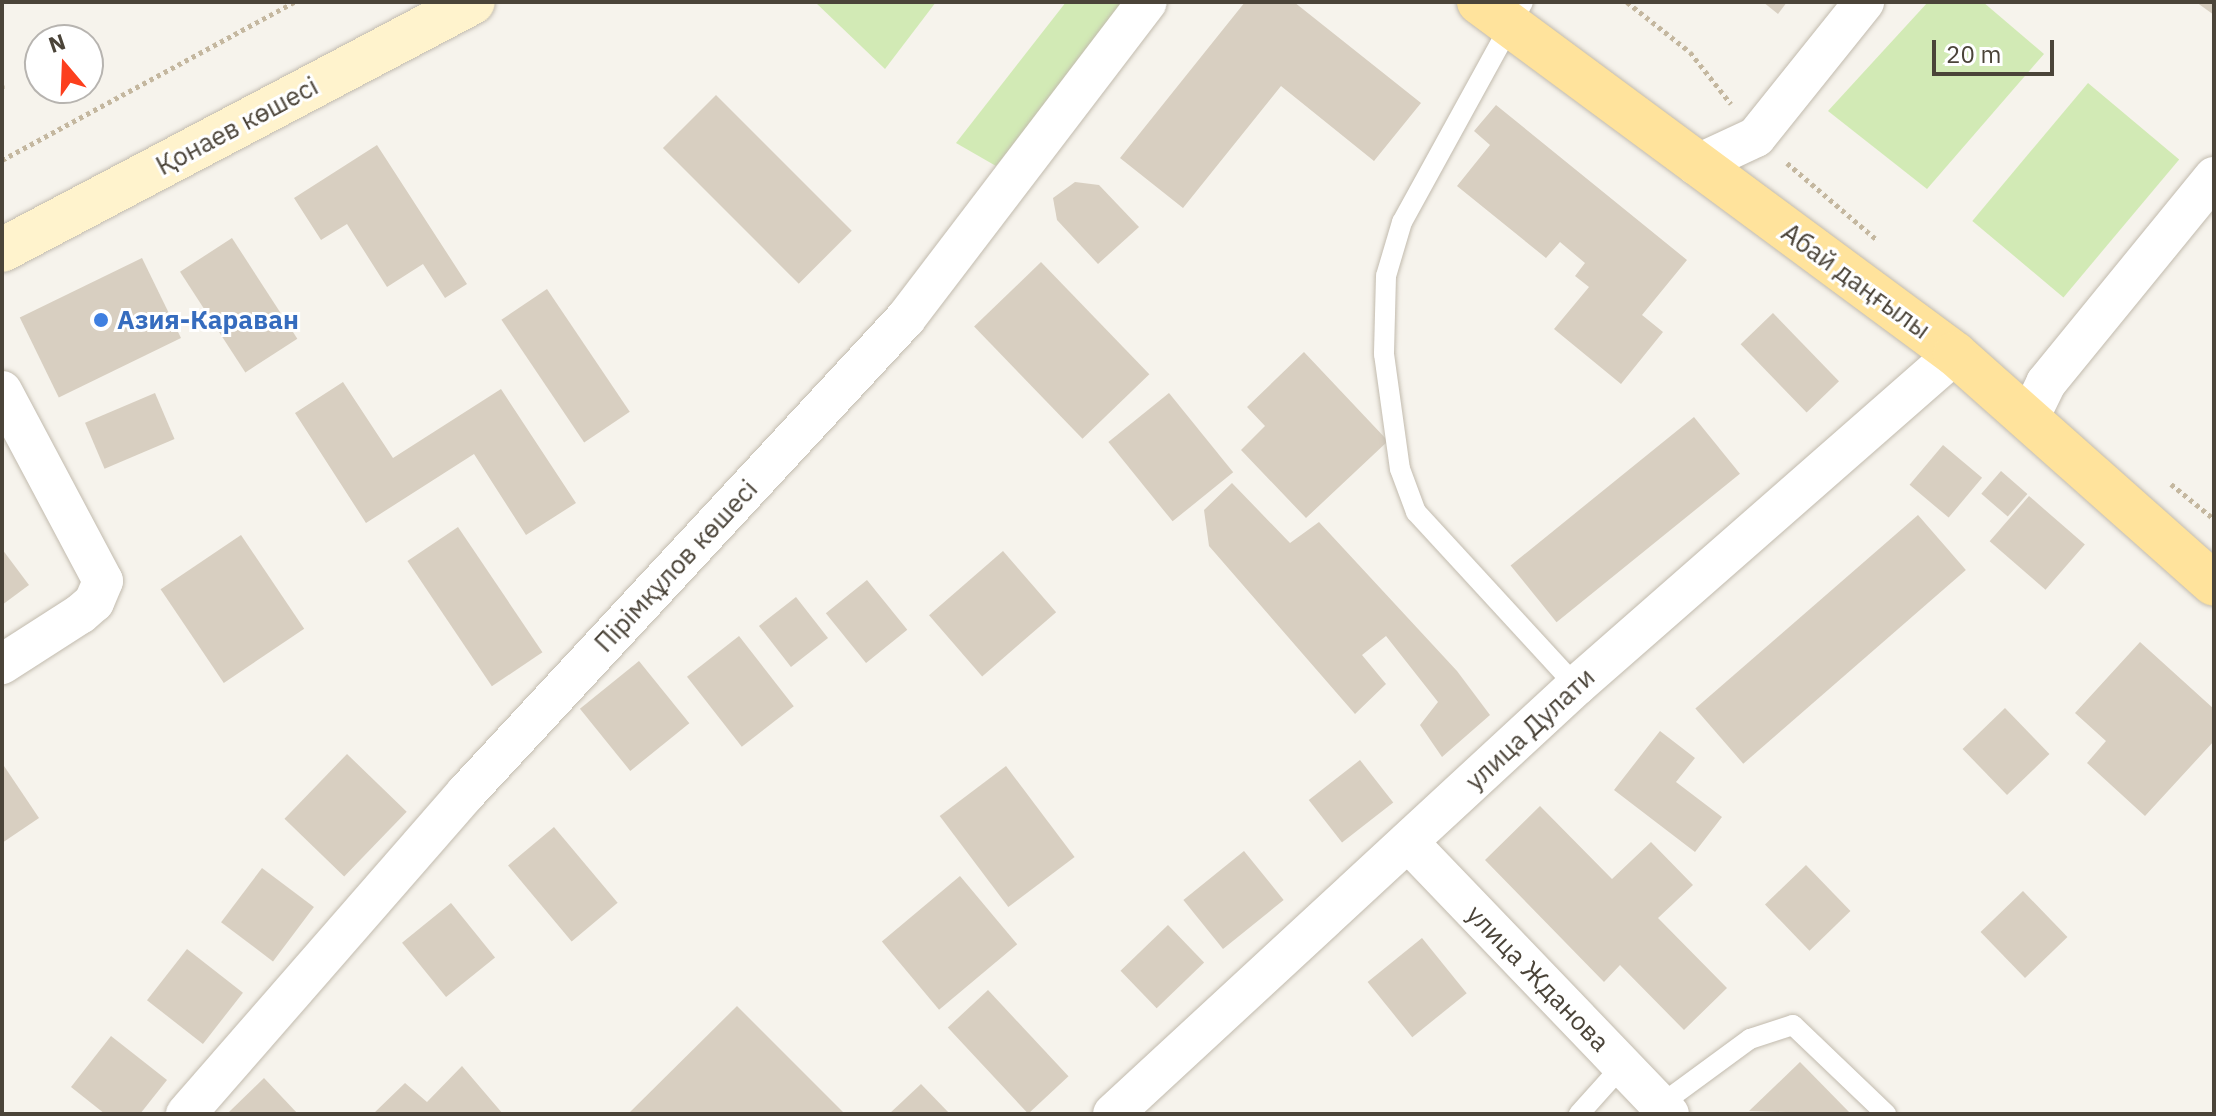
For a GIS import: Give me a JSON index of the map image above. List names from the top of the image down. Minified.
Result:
{"streets":{"main road":["Қонаев көшесі","Абай даңғылы"],"street":["Пірімқұлов көшесі","улица Дулати","улица Жданова"]},"crossings":[["Абай даңғылы","улица Дулати"],["улица Дулати","улица Жданова"]],"places":["Азия-Караван"],"scale_bar":"20 m","north":"top"}
